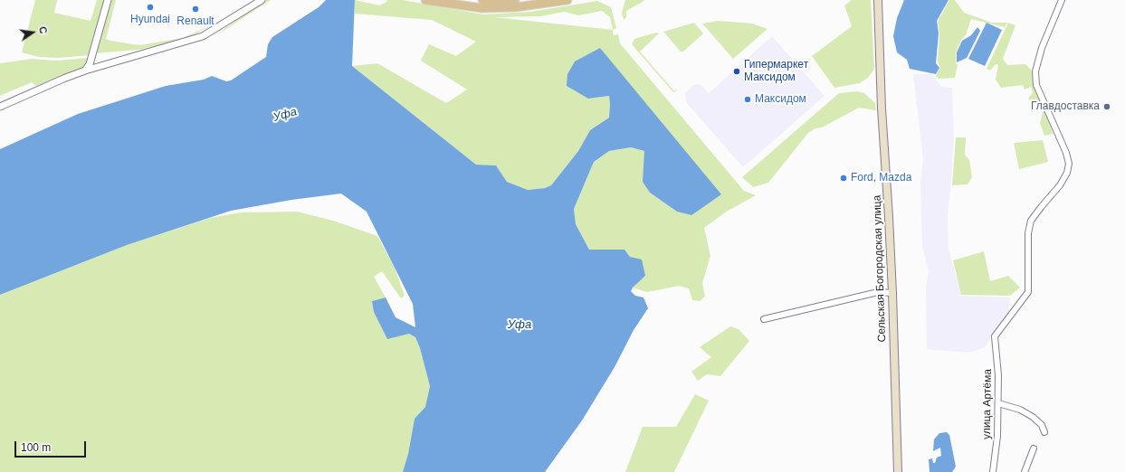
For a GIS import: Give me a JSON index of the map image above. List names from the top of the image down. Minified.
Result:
{"streets":{"main road":["Сельская Богородская улица"],"street":["улица Артёма"]},"water":["Уфа"],"places":["Hyundai","Renault","Гипермаркет Максидом","Максидом","Главдоставка","Ford, Mazda"],"scale_bar":"100 m","north":"right"}
